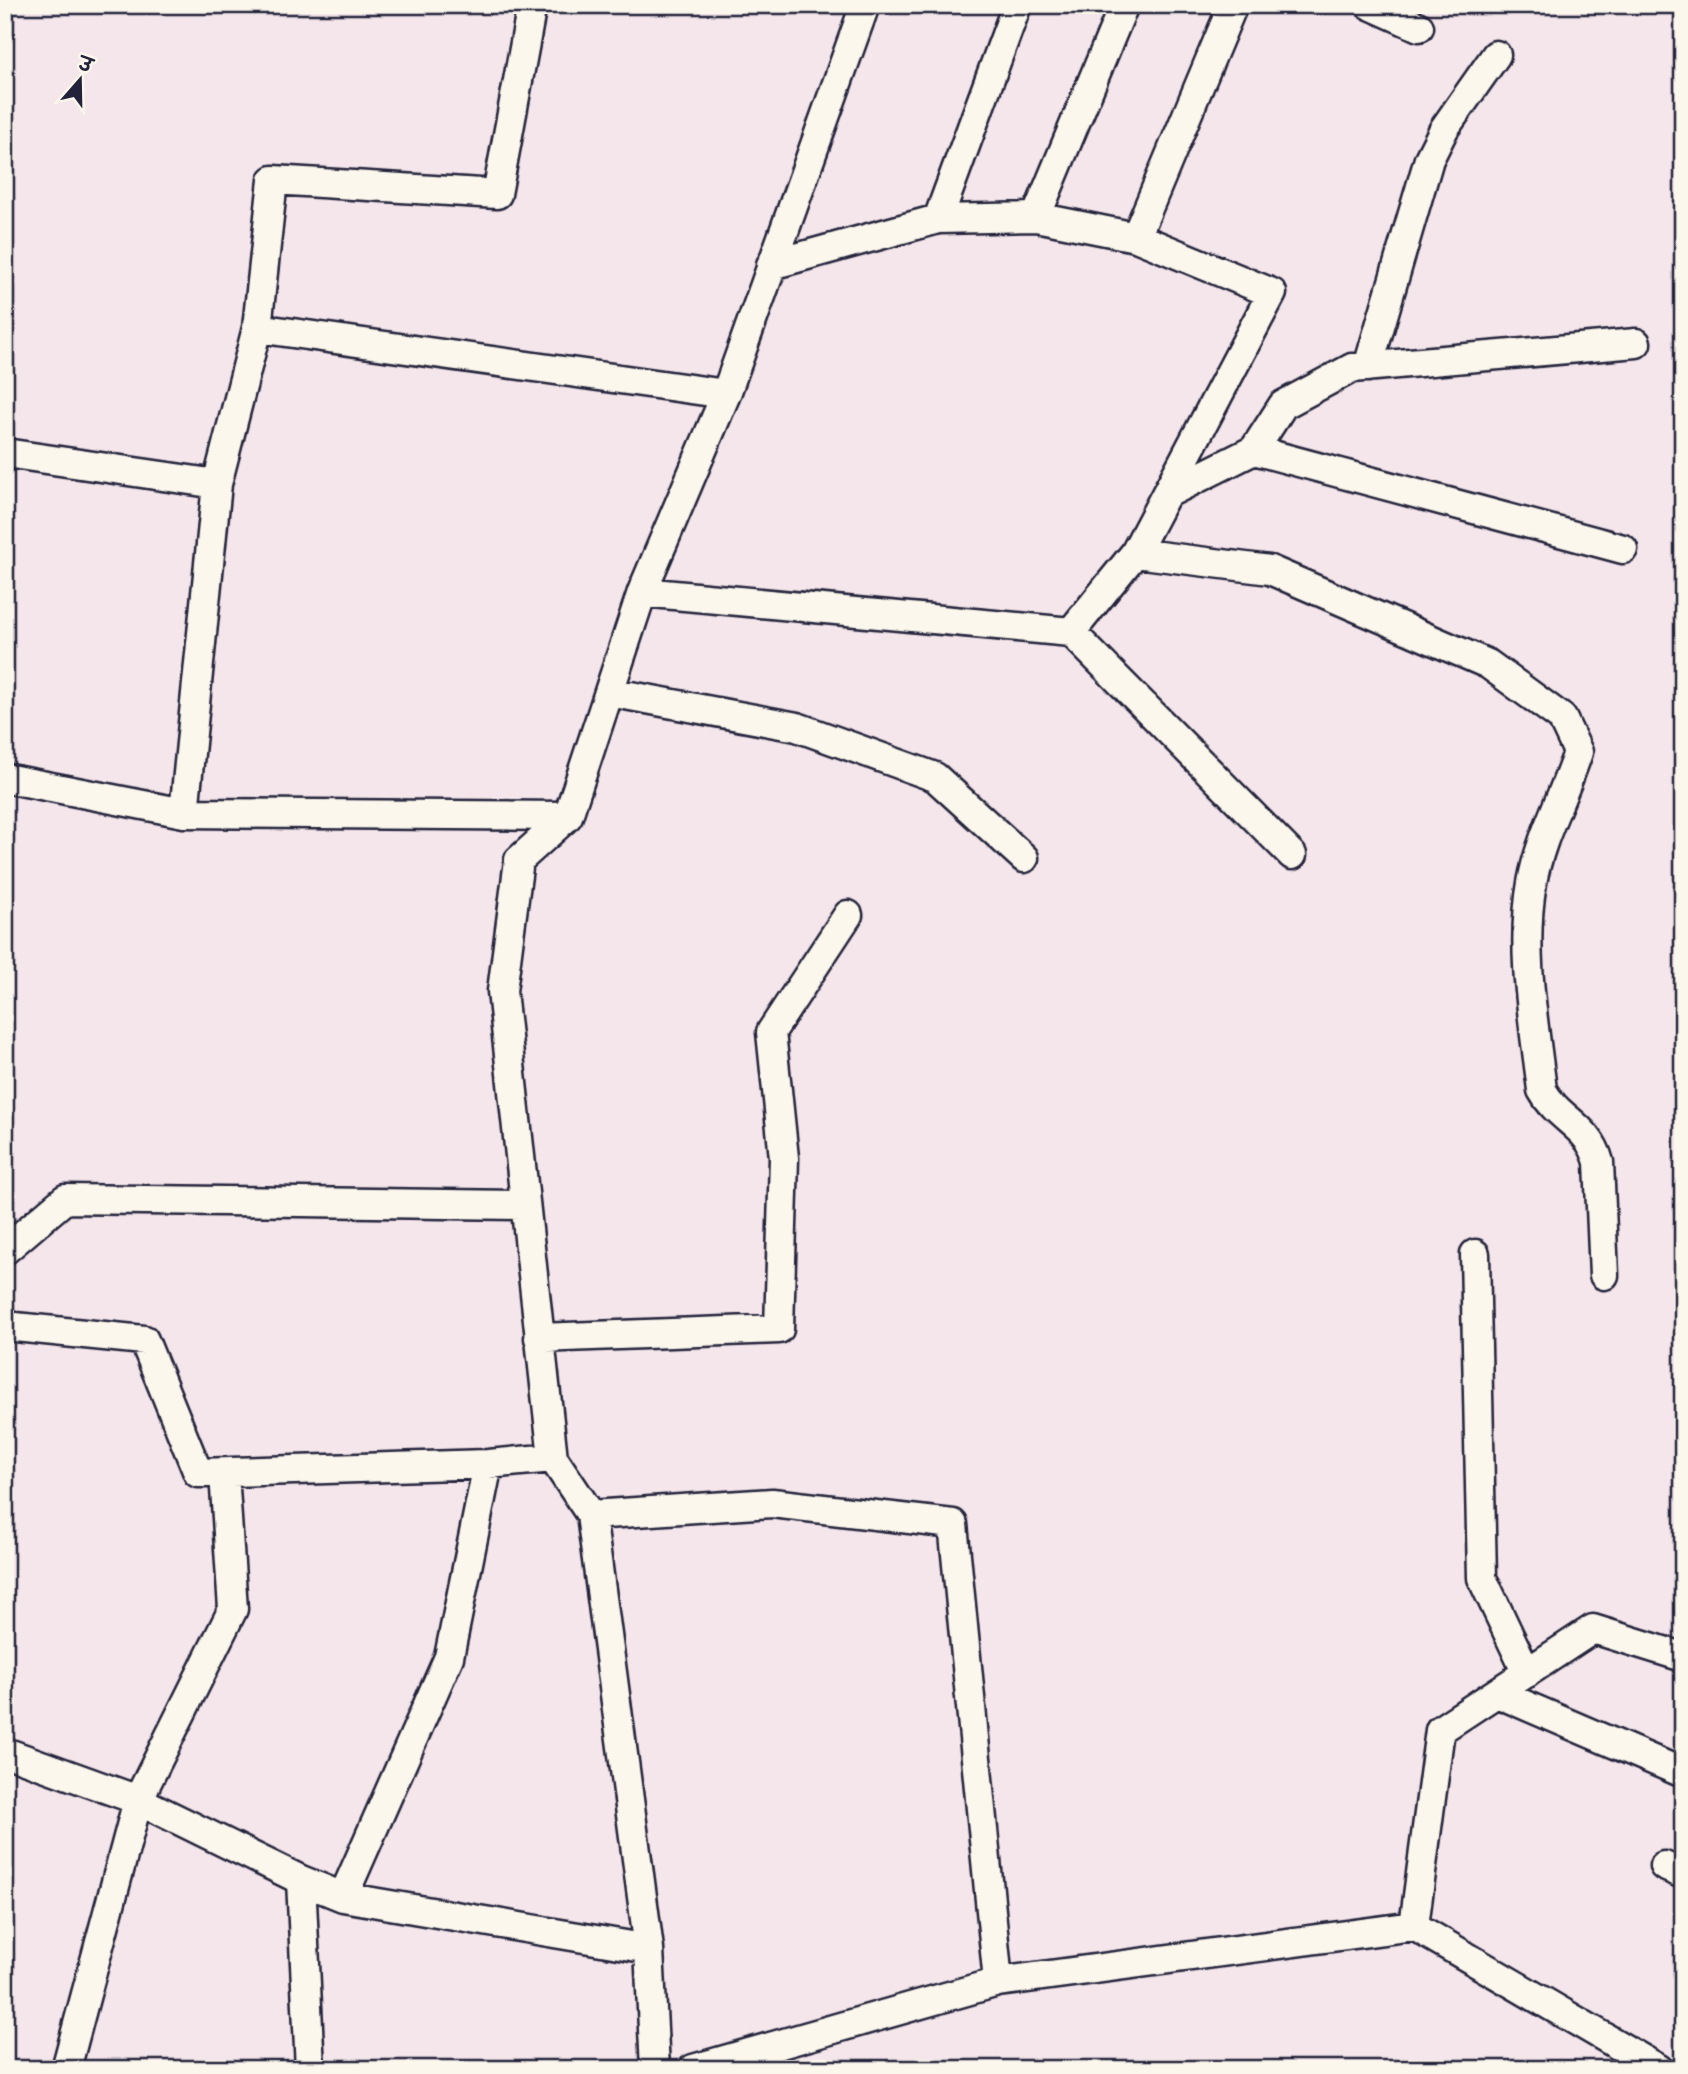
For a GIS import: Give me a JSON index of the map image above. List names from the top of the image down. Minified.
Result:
{"north":"top"}
